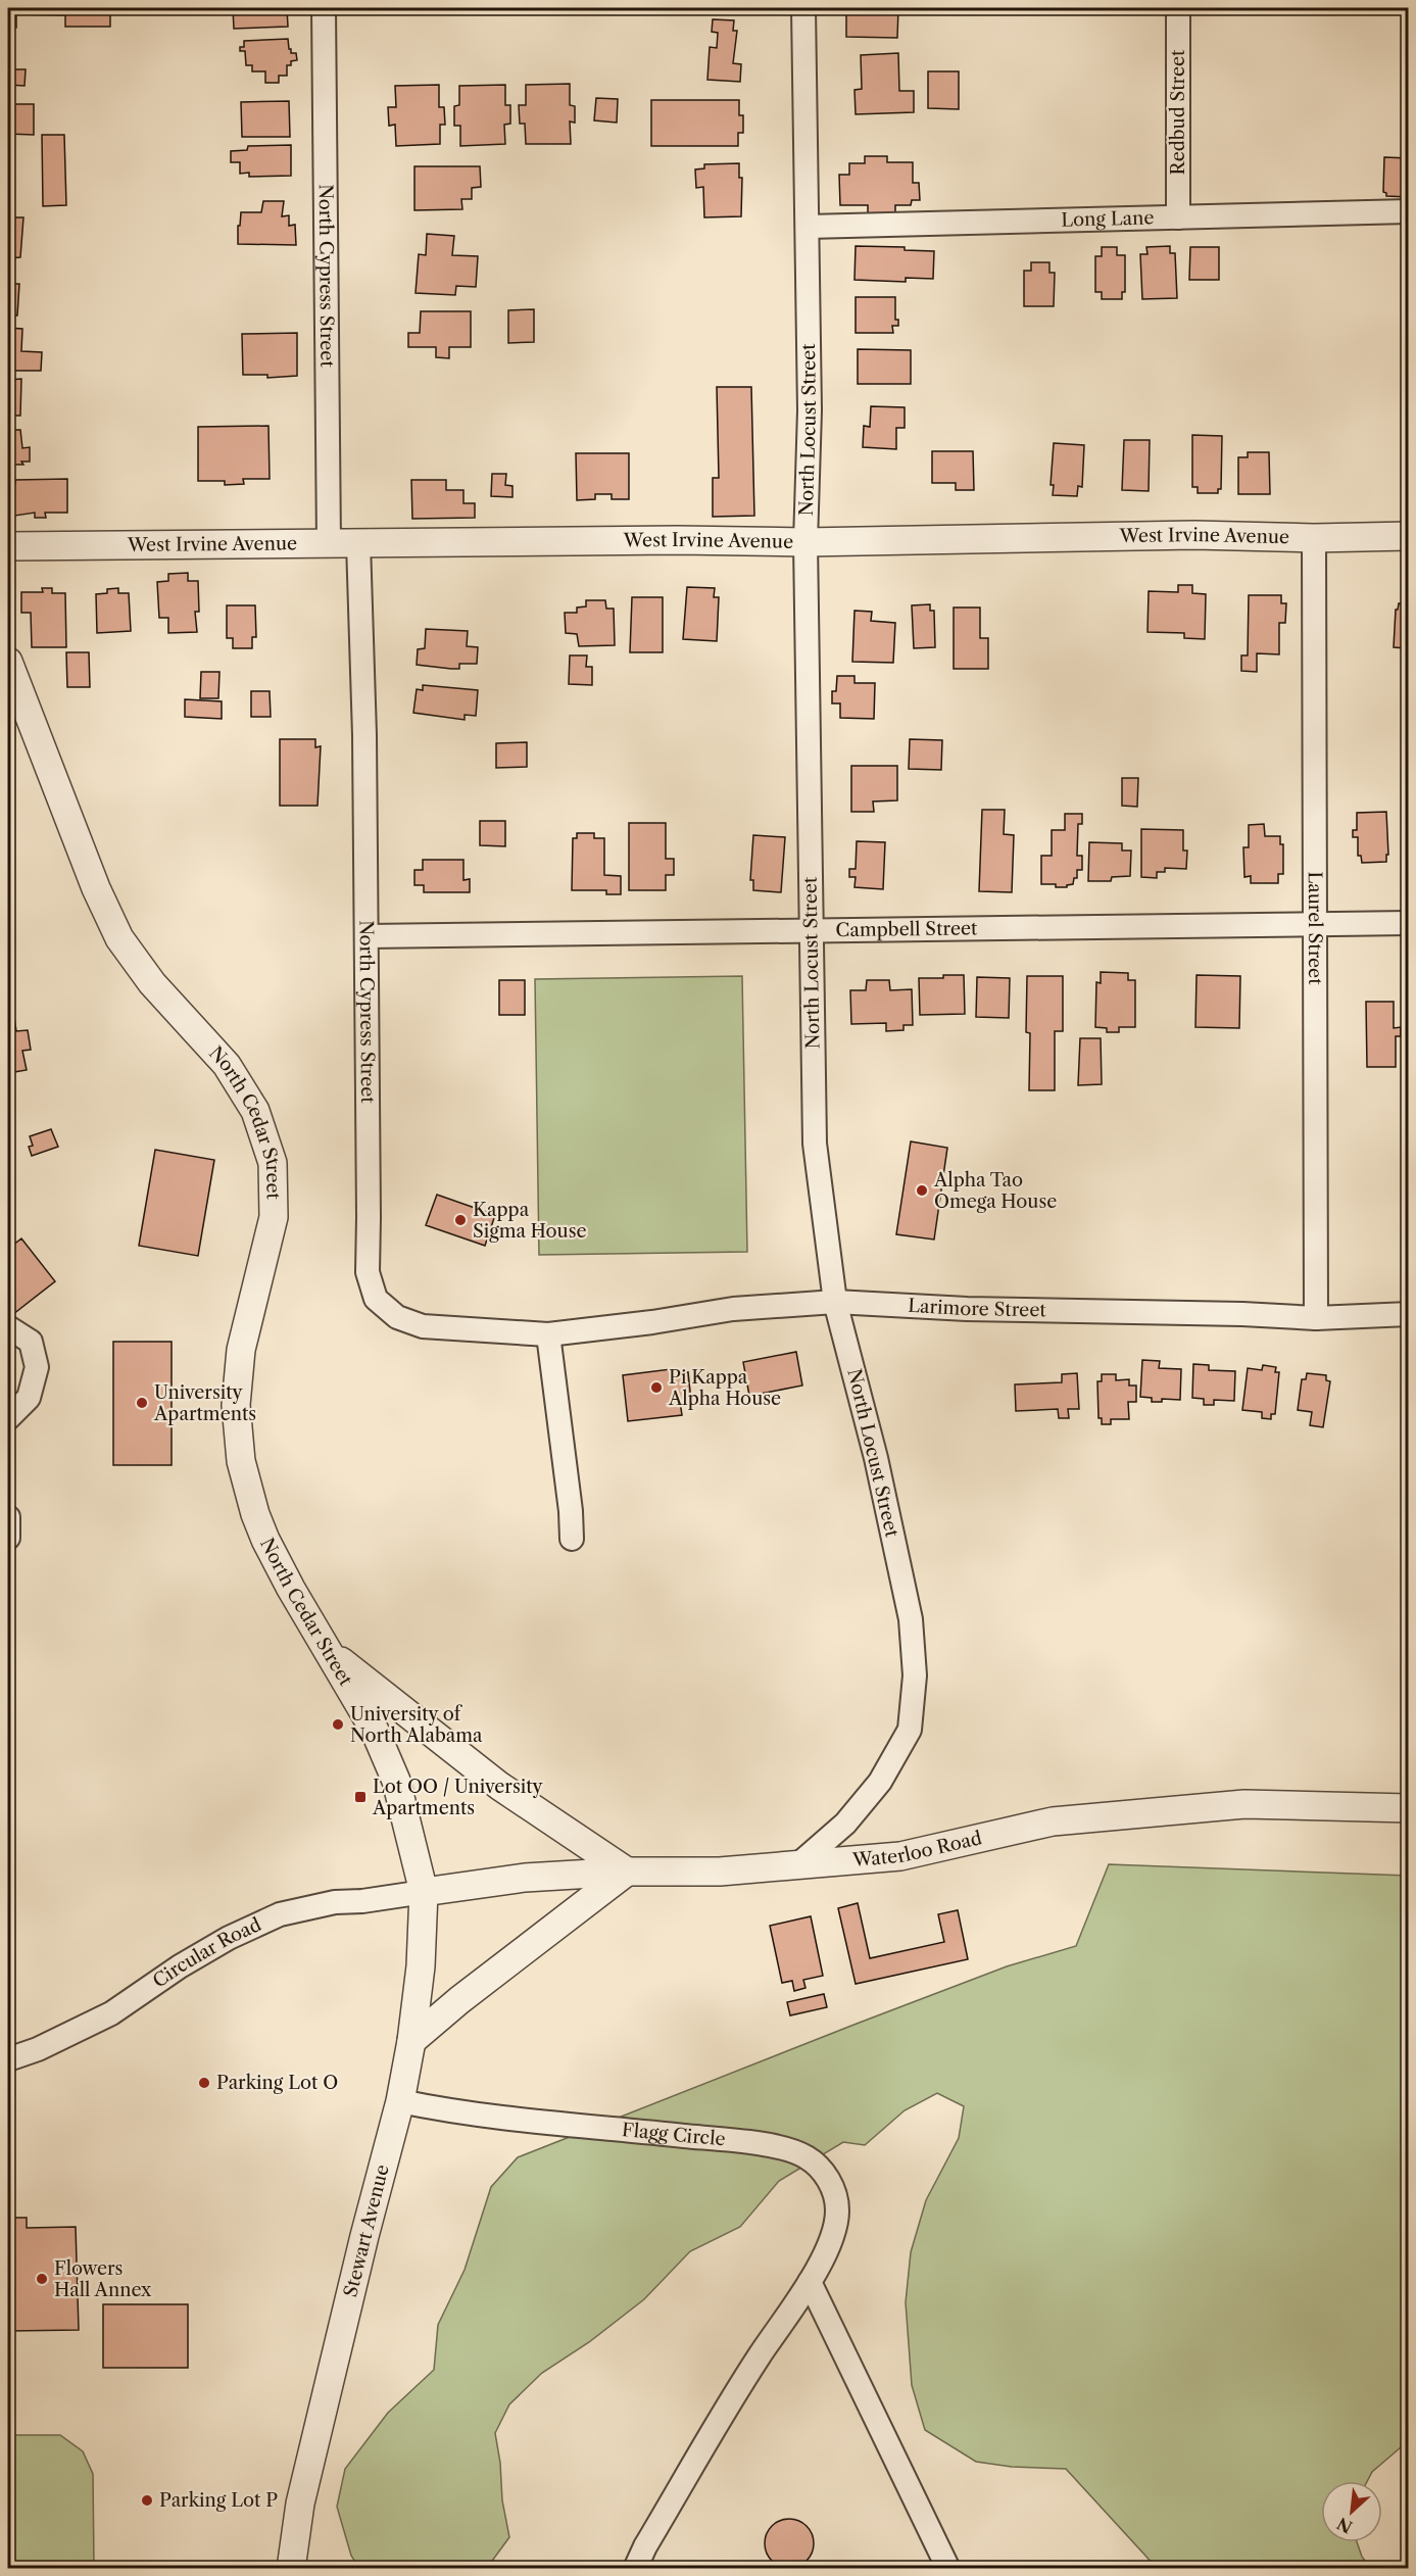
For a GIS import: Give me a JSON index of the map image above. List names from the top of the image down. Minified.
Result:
{"streets":{"street":["Redbud Street","Long Lane","North Cypress Street","North Locust Street","West Irvine Avenue","Laurel Street","Campbell Street","North Cedar Street","Larimore Street","Waterloo Road","Circular Road","Flagg Circle","Stewart Avenue"]},"crossings":[["Redbud Street","Long Lane"],["Long Lane","North Locust Street"],["North Cypress Street","West Irvine Avenue"],["North Cypress Street","Campbell Street"],["North Cypress Street","Larimore Street"],["North Locust Street","West Irvine Avenue"],["North Locust Street","Campbell Street"],["North Locust Street","Larimore Street"],["North Locust Street","Waterloo Road"],["West Irvine Avenue","Laurel Street"],["Laurel Street","Campbell Street"],["Laurel Street","Larimore Street"],["North Cedar Street","Waterloo Road"],["North Cedar Street","Circular Road"],["North Cedar Street","Stewart Avenue"],["Waterloo Road","Circular Road"],["Waterloo Road","Stewart Avenue"],["Circular Road","Stewart Avenue"],["Flagg Circle","Stewart Avenue"]],"places":{"other":["Alpha Tao Omega House","Kappa Sigma House","Pi Kappa Alpha House","University Apartments","University of North Alabama","Parking Lot O","Flowers Hall Annex","Parking Lot P"],"transit":["Lot OO / University Apartments"]},"north":"bottom left"}
